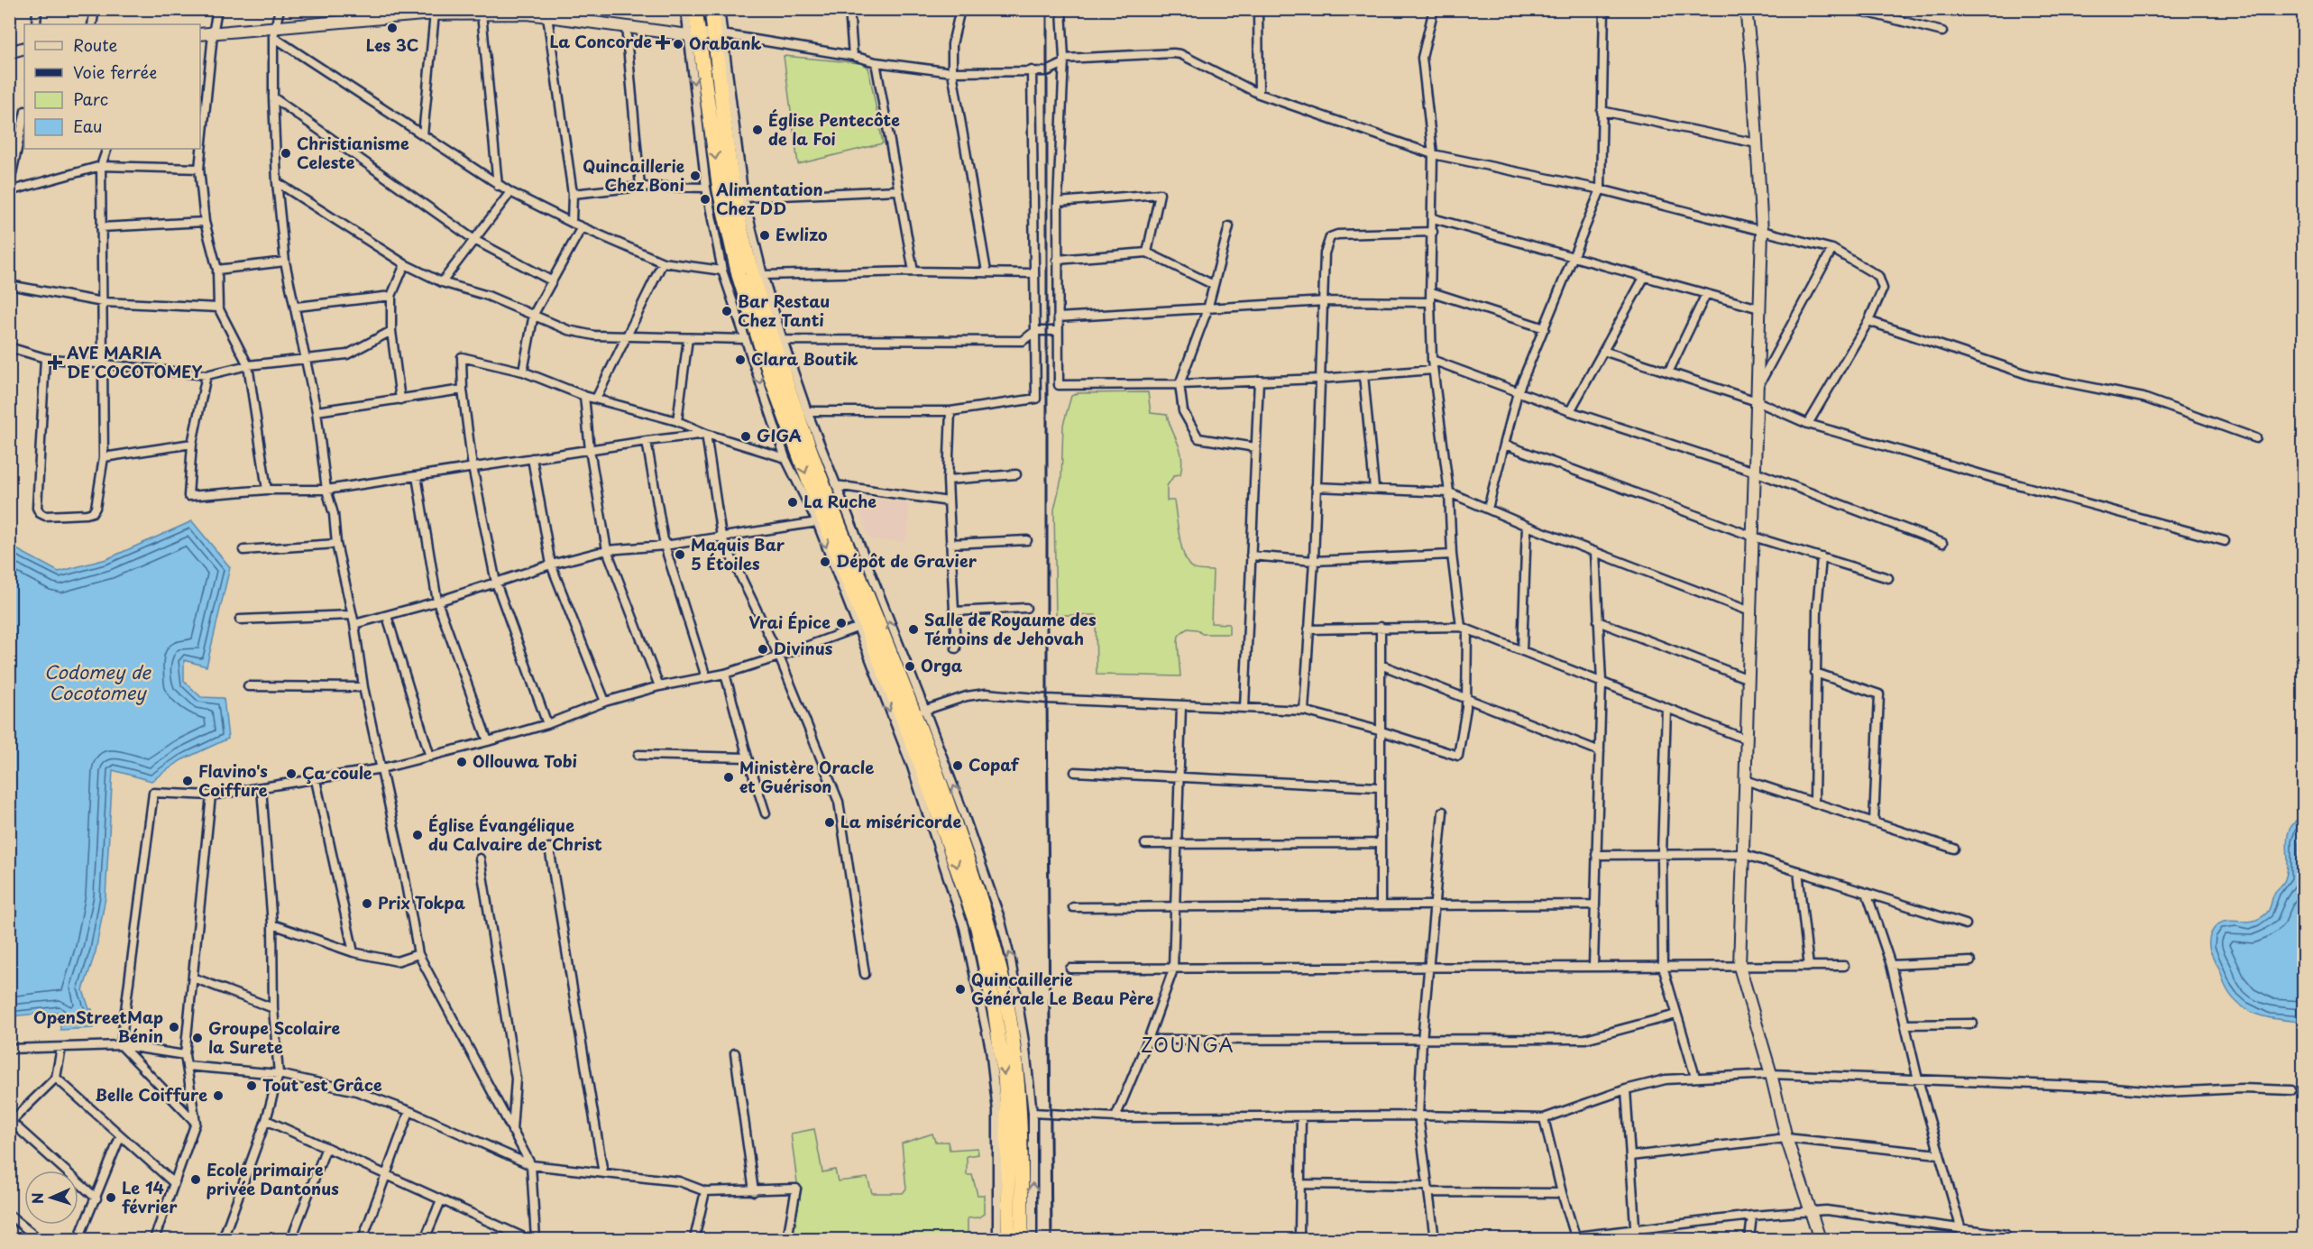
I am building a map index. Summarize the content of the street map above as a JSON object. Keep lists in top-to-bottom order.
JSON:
{
  "districts": ["ZOUNGA"],
  "water": ["Codomey de Cocotomey"],
  "places": {
    "other": [
      "Les 3C",
      "Orabank",
      "Église Pentecôte de la Foi",
      "Christianisme Celeste",
      "Quincaillerie Chez Boni",
      "Alimentation Chez DD",
      "Ewlizo",
      "Bar Restau Chez Tanti",
      "Clara Boutik",
      "GIGA",
      "La Ruche",
      "Maquis Bar 5 Étoiles",
      "Dépôt de Gravier",
      "Vrai Épice",
      "Salle de Royaume des Témoins de Jehovah",
      "Divinus",
      "Orga",
      "Ollouwa Tobi",
      "Copaf",
      "Ça coule",
      "Ministère Oracle et Guérison",
      "Flavino's Coiffure",
      "La miséricorde",
      "Église Évangélique du Calvaire de Christ",
      "Prix Tokpa",
      "Quincaillerie Générale Le Beau Père",
      "OpenStreetMap Bénin",
      "Groupe Scolaire la Surete",
      "Tout est Grâce",
      "Belle Coiffure",
      "Ecole primaire privée Dantonus",
      "Le 14 février"
    ],
    "health": ["La Concorde", "AVE MARIA DE COCOTOMEY"]
  },
  "legend": [
    "Route",
    "Voie ferrée",
    "Parc",
    "Eau"
  ],
  "north": "left"
}
